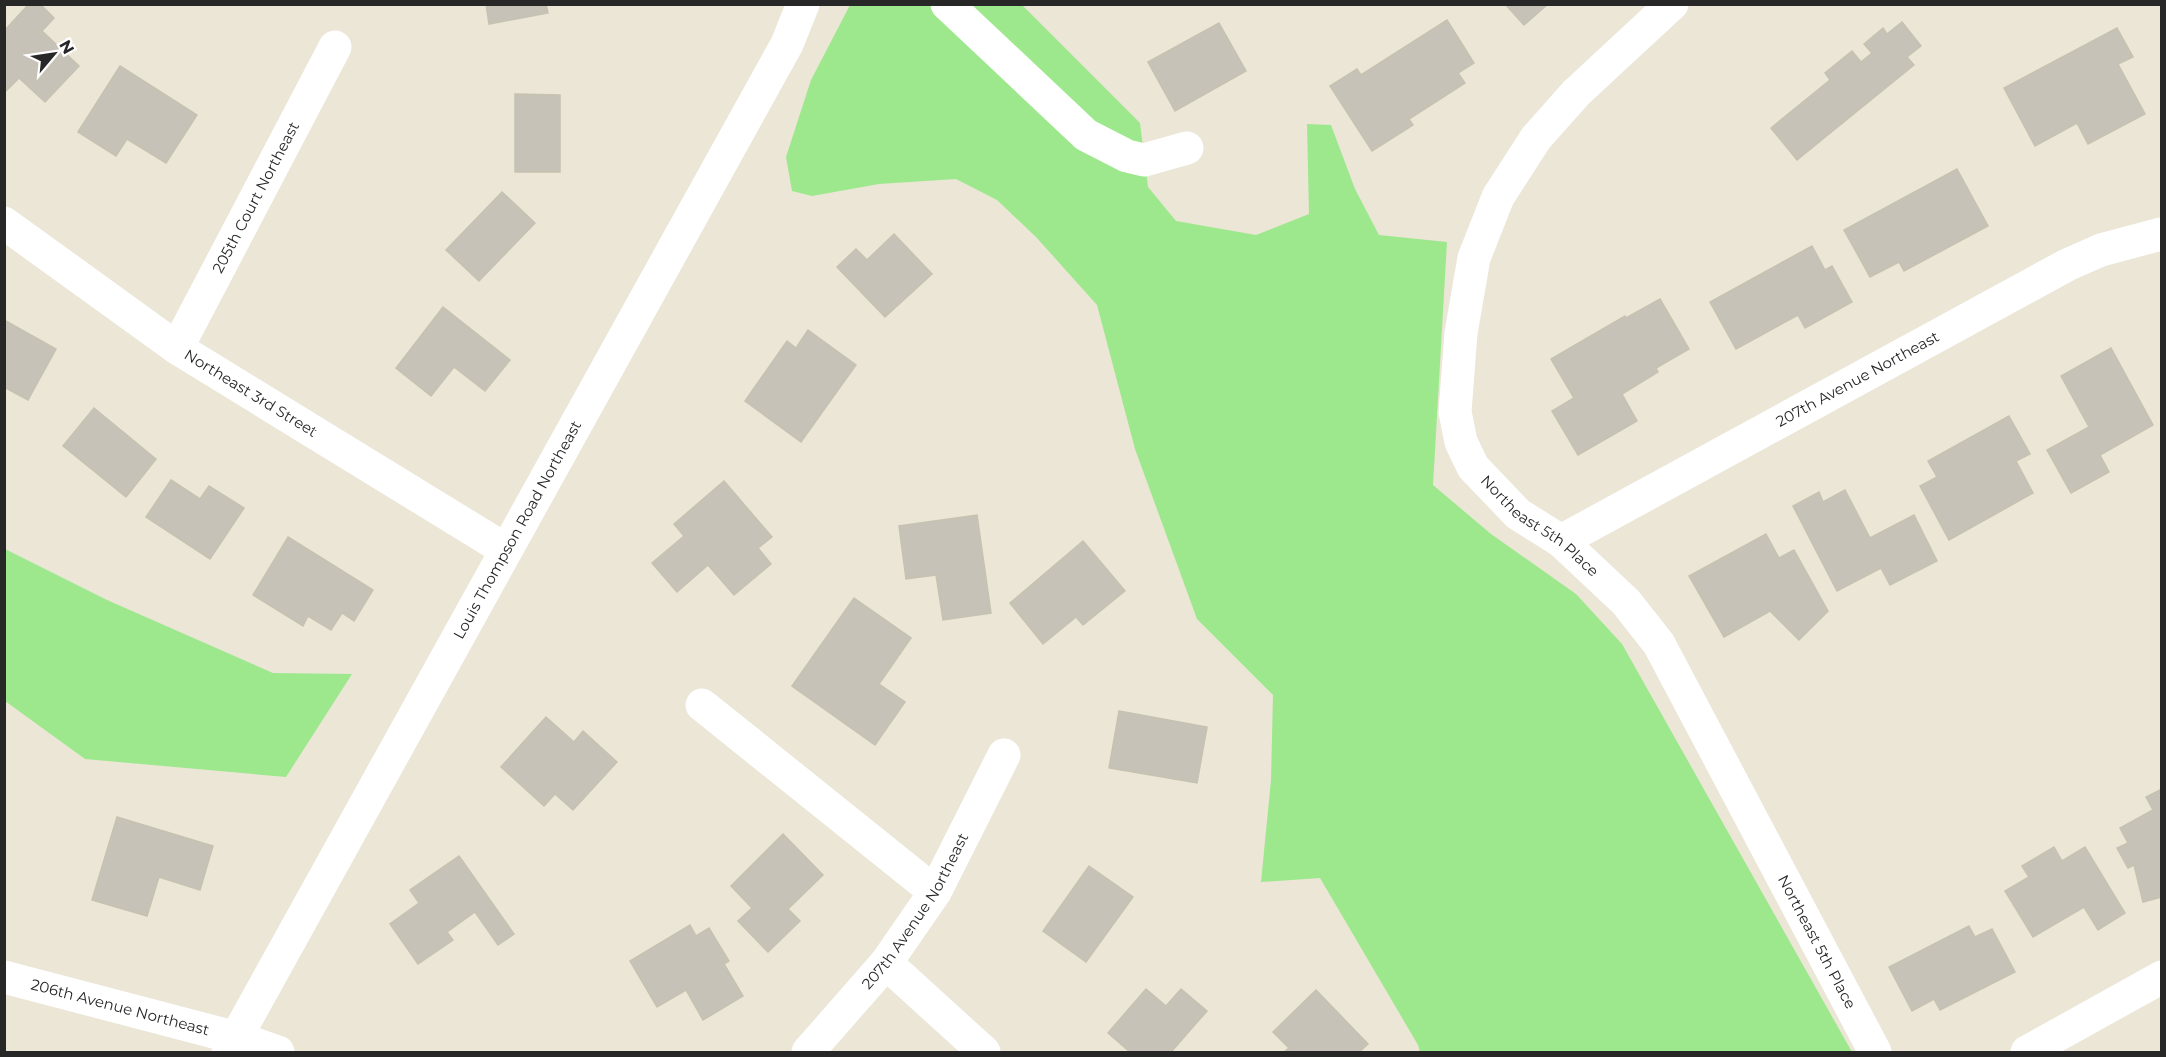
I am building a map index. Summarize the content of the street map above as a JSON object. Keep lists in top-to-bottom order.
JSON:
{
  "streets": {
    "street": [
      "205th Court Northeast",
      "207th Avenue Northeast",
      "Northeast 3rd Street",
      "Northeast 5th Place",
      "Louis Thompson Road Northeast",
      "206th Avenue Northeast"
    ]
  },
  "crossings": [
    ["205th Court Northeast", "Northeast 3rd Street"],
    ["207th Avenue Northeast", "Northeast 5th Place"],
    ["Northeast 3rd Street", "Louis Thompson Road Northeast"],
    ["Louis Thompson Road Northeast", "206th Avenue Northeast"]
  ],
  "north": "top right"
}
